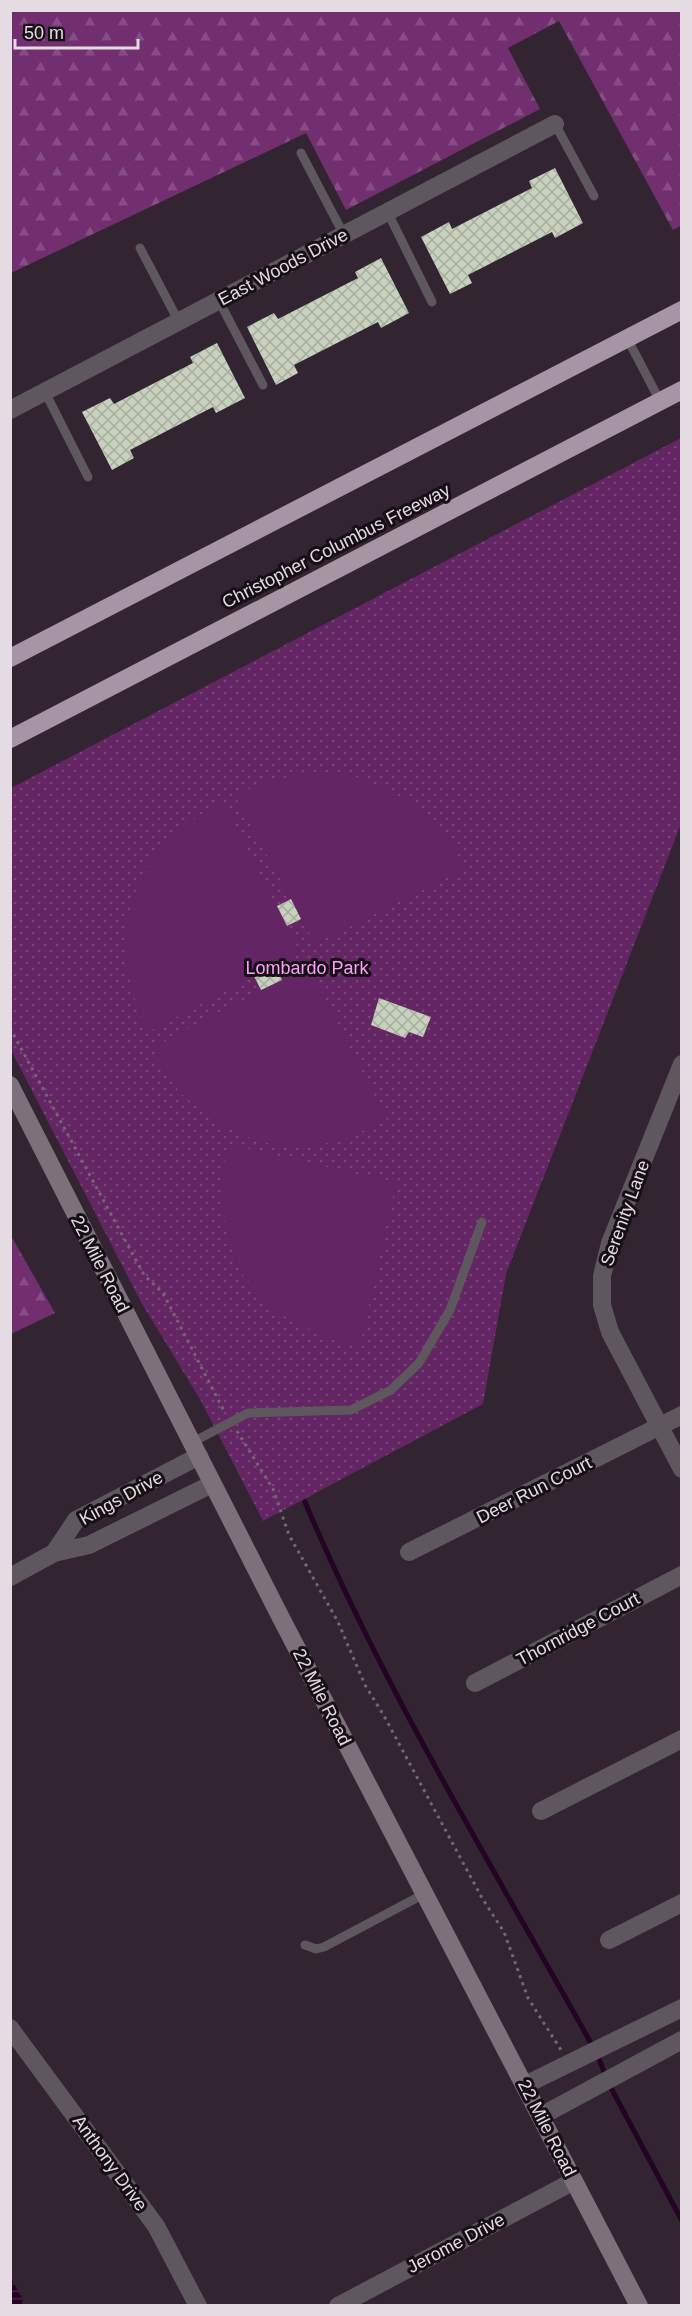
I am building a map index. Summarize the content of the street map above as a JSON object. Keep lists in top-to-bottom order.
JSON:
{
  "streets": {
    "highway": ["Christopher Columbus Freeway"],
    "street": [
      "East Woods Drive",
      "Serenity Lane",
      "22 Mile Road",
      "Deer Run Court",
      "Kings Drive",
      "Thornridge Court",
      "Anthony Drive",
      "Jerome Drive"
    ]
  },
  "crossings": [
    ["Serenity Lane", "Deer Run Court"],
    ["22 Mile Road", "Kings Drive"],
    ["22 Mile Road", "Jerome Drive"]
  ],
  "parks": ["Lombardo Park"],
  "scale_bar": "50 m"
}
